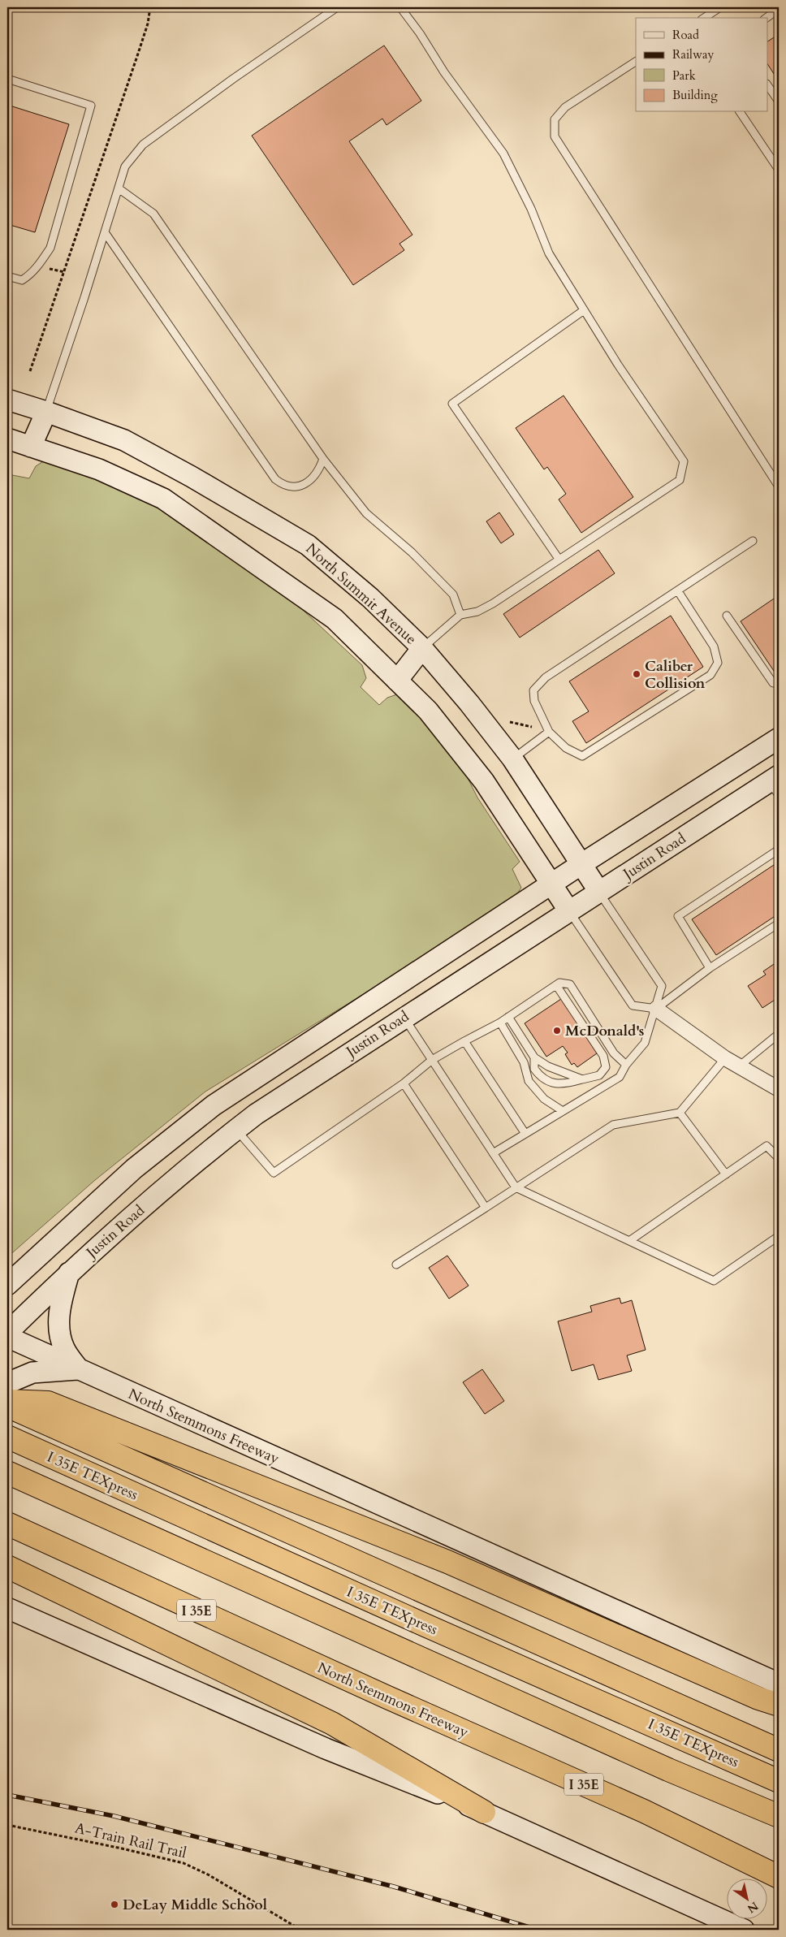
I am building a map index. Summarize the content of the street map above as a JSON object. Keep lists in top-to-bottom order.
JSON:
{
  "streets": {
    "highway": ["North Stemmons Freeway", "I 35E TEXpress", "I 35E"],
    "main road": ["North Summit Avenue", "Justin Road"],
    "path": ["A-Train Rail Trail"]
  },
  "crossings": [
    ["North Summit Avenue", "Justin Road"]
  ],
  "places": ["Caliber Collision", "McDonald's", "DeLay Middle School"],
  "legend": [
    "Road",
    "Railway",
    "Park",
    "Building"
  ],
  "north": "bottom right"
}
